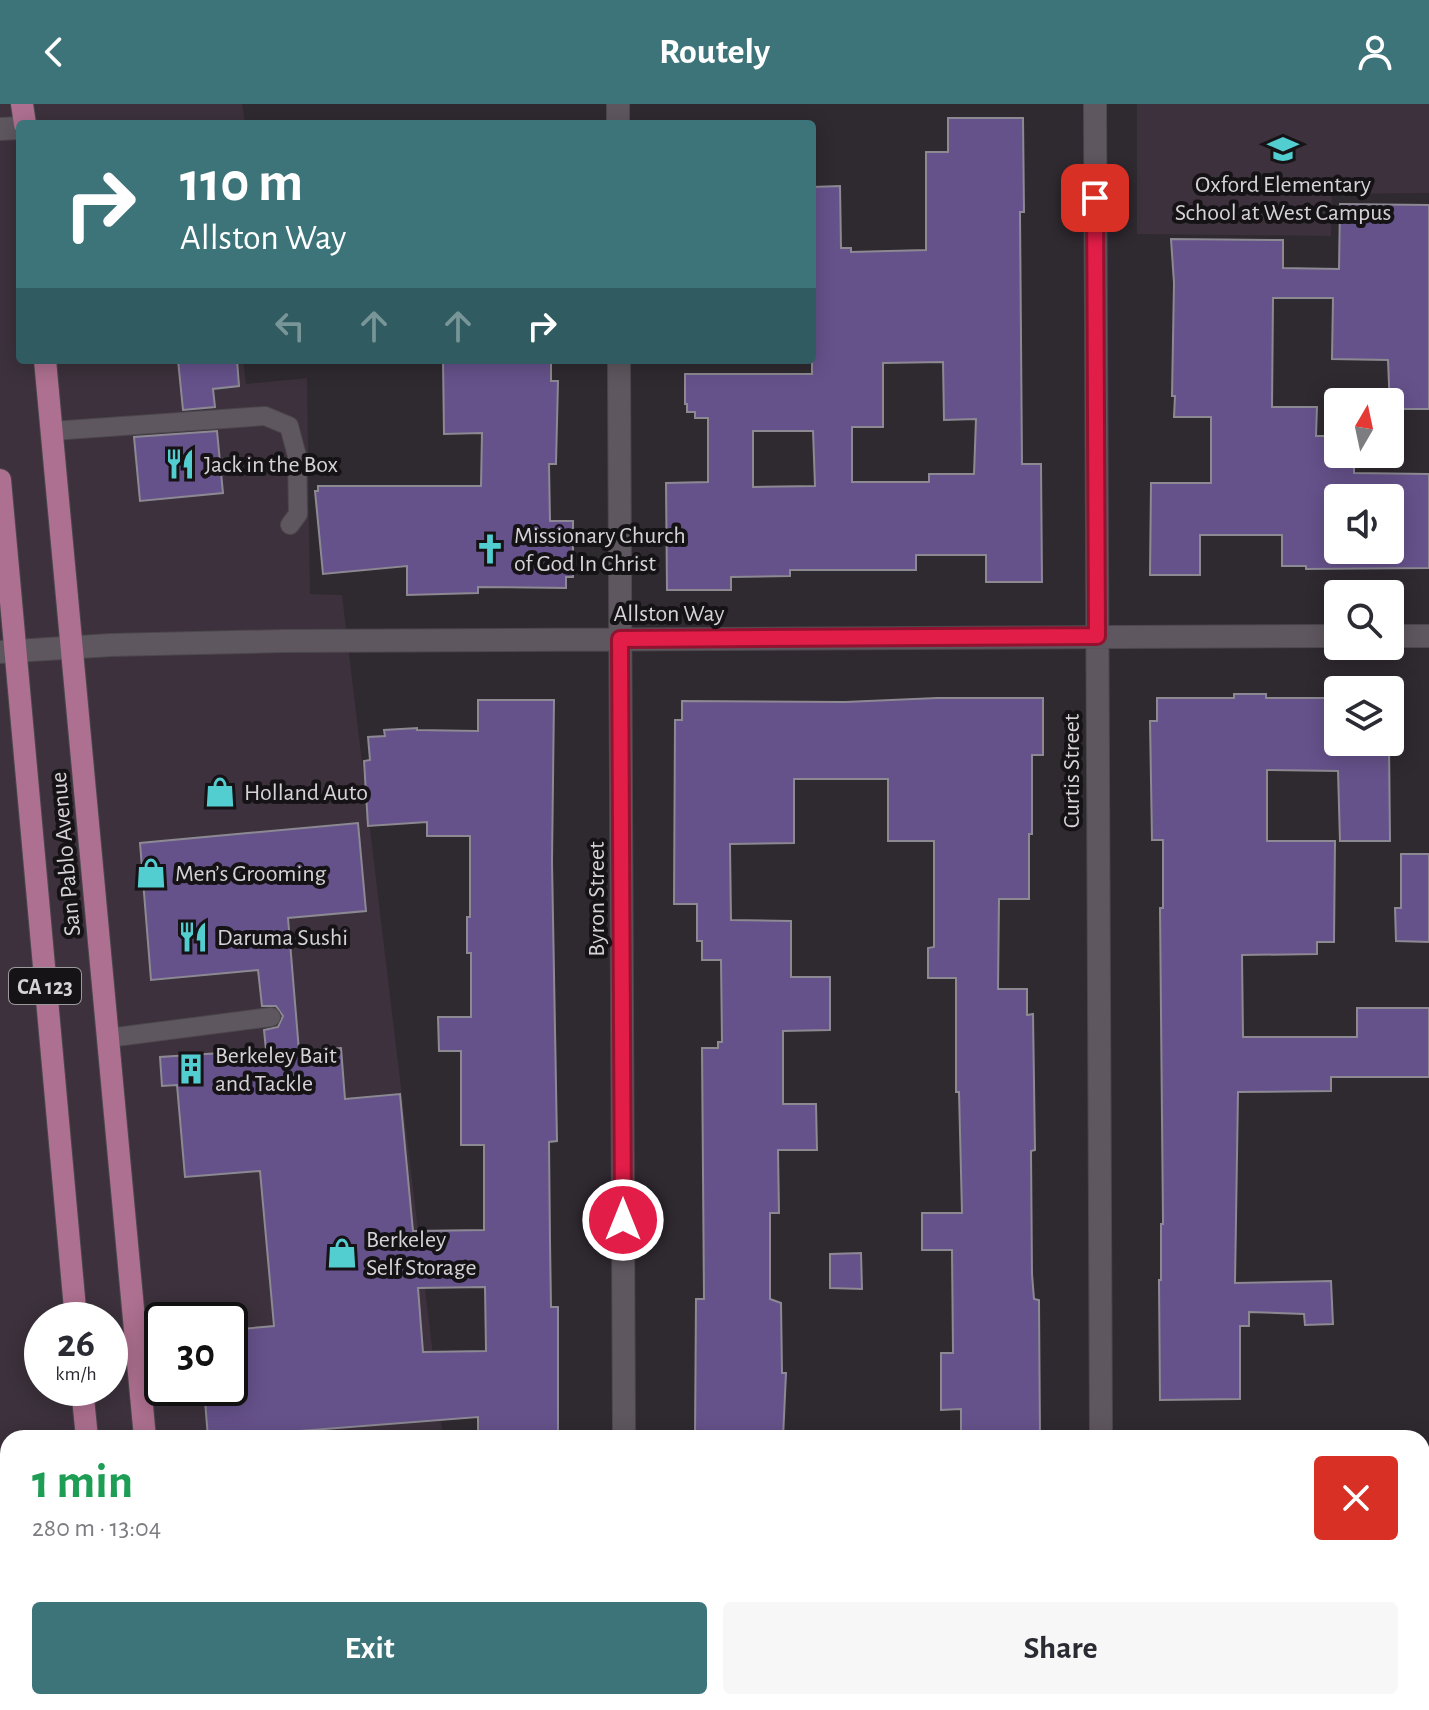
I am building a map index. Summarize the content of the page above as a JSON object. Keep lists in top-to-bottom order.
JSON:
{
  "streets": {
    "main road": ["San Pablo Avenue", "CA 123"],
    "street": ["Allston Way", "Curtis Street", "Byron Street"]
  },
  "crossings": [
    ["Allston Way", "Curtis Street"],
    ["Allston Way", "San Pablo Avenue"],
    ["Allston Way", "Byron Street"]
  ],
  "places": {
    "school or university": ["Oxford Elementary School at West Campus"],
    "restaurant": ["Jack in the Box", "Daruma Sushi"],
    "church": ["Missionary Church of God In Christ"],
    "shop": ["Holland Auto", "Men’s Grooming", "Berkeley Self Storage"],
    "building": ["Berkeley Bait and Tackle"]
  },
  "north": "top",
  "page": {
    "header": "Routely",
    "turn": ["110 m", "Allston Way"],
    "speed": "26 km/h",
    "limit": "30",
    "heading": ["1 min", "280 m · 13:04"],
    "buttons": ["Exit", "Share"]
  }
}
